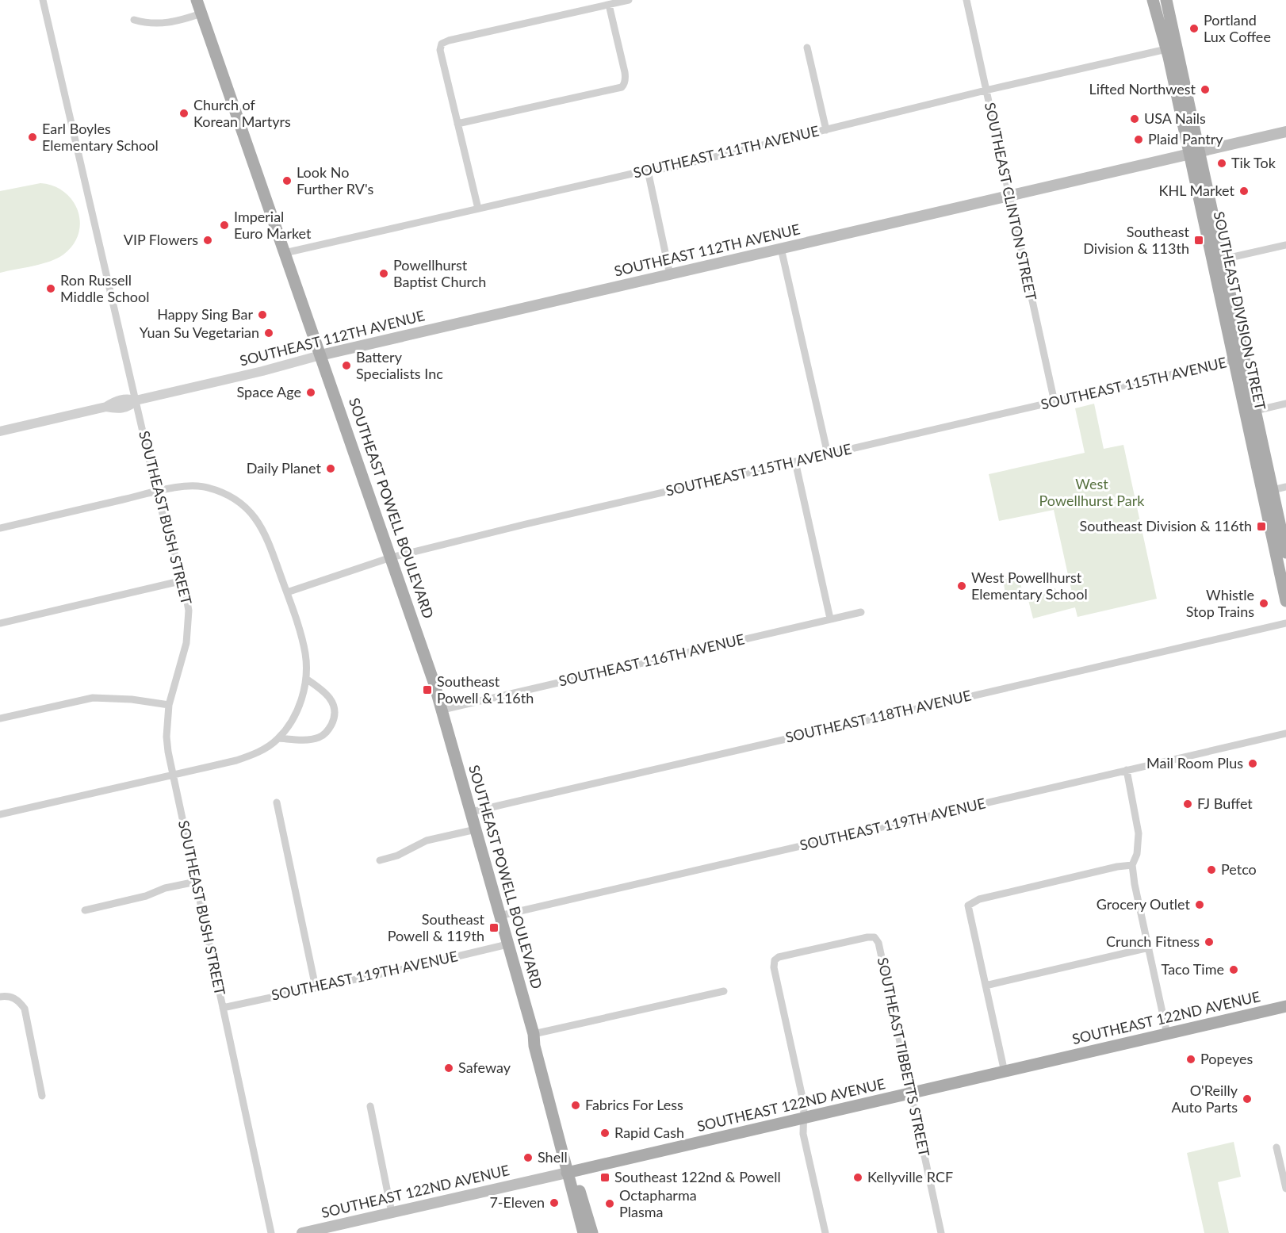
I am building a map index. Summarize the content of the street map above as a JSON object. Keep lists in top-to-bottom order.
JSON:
{
  "streets": {
    "main road": [
      "SOUTHEAST 112TH AVENUE",
      "SOUTHEAST DIVISION STREET",
      "SOUTHEAST POWELL BOULEVARD",
      "SOUTHEAST 122ND AVENUE"
    ],
    "street": [
      "SOUTHEAST 111TH AVENUE",
      "SOUTHEAST CLINTON STREET",
      "SOUTHEAST 115TH AVENUE",
      "SOUTHEAST BUSH STREET",
      "SOUTHEAST 116TH AVENUE",
      "SOUTHEAST 118TH AVENUE",
      "SOUTHEAST 119TH AVENUE",
      "SOUTHEAST TIBBETTS STREET"
    ]
  },
  "crossings": [
    ["SOUTHEAST 111TH AVENUE", "SOUTHEAST CLINTON STREET"],
    ["SOUTHEAST 111TH AVENUE", "SOUTHEAST DIVISION STREET"],
    ["SOUTHEAST 111TH AVENUE", "SOUTHEAST POWELL BOULEVARD"],
    ["SOUTHEAST CLINTON STREET", "SOUTHEAST 112TH AVENUE"],
    ["SOUTHEAST CLINTON STREET", "SOUTHEAST 115TH AVENUE"],
    ["SOUTHEAST 112TH AVENUE", "SOUTHEAST DIVISION STREET"],
    ["SOUTHEAST 112TH AVENUE", "SOUTHEAST POWELL BOULEVARD"],
    ["SOUTHEAST 112TH AVENUE", "SOUTHEAST BUSH STREET"],
    ["SOUTHEAST DIVISION STREET", "SOUTHEAST 115TH AVENUE"],
    ["SOUTHEAST 115TH AVENUE", "SOUTHEAST POWELL BOULEVARD"],
    ["SOUTHEAST POWELL BOULEVARD", "SOUTHEAST 116TH AVENUE"],
    ["SOUTHEAST POWELL BOULEVARD", "SOUTHEAST 118TH AVENUE"],
    ["SOUTHEAST POWELL BOULEVARD", "SOUTHEAST 119TH AVENUE"],
    ["SOUTHEAST POWELL BOULEVARD", "SOUTHEAST 122ND AVENUE"],
    ["SOUTHEAST BUSH STREET", "SOUTHEAST 119TH AVENUE"],
    ["SOUTHEAST 122ND AVENUE", "SOUTHEAST TIBBETTS STREET"]
  ],
  "parks": ["West Powellhurst Park"],
  "places": {
    "other": [
      "Portland Lux Coffee",
      "Lifted Northwest",
      "Church of Korean Martyrs",
      "USA Nails",
      "Earl Boyles Elementary School",
      "Plaid Pantry",
      "Tik Tok",
      "Look No Further RV's",
      "KHL Market",
      "Imperial Euro Market",
      "VIP Flowers",
      "Powellhurst Baptist Church",
      "Ron Russell Middle School",
      "Happy Sing Bar",
      "Yuan Su Vegetarian",
      "Battery Specialists Inc",
      "Space Age",
      "Daily Planet",
      "West Powellhurst Elementary School",
      "Whistle Stop Trains",
      "Mail Room Plus",
      "FJ Buffet",
      "Petco",
      "Grocery Outlet",
      "Crunch Fitness",
      "Taco Time",
      "Popeyes",
      "Safeway",
      "O'Reilly Auto Parts",
      "Fabrics For Less",
      "Rapid Cash",
      "Shell",
      "Kellyville RCF",
      "7-Eleven",
      "Octapharma Plasma"
    ],
    "transit": [
      "Southeast Division & 113th",
      "Southeast Division & 116th",
      "Southeast Powell & 116th",
      "Southeast Powell & 119th",
      "Southeast 122nd & Powell"
    ]
  }
}
